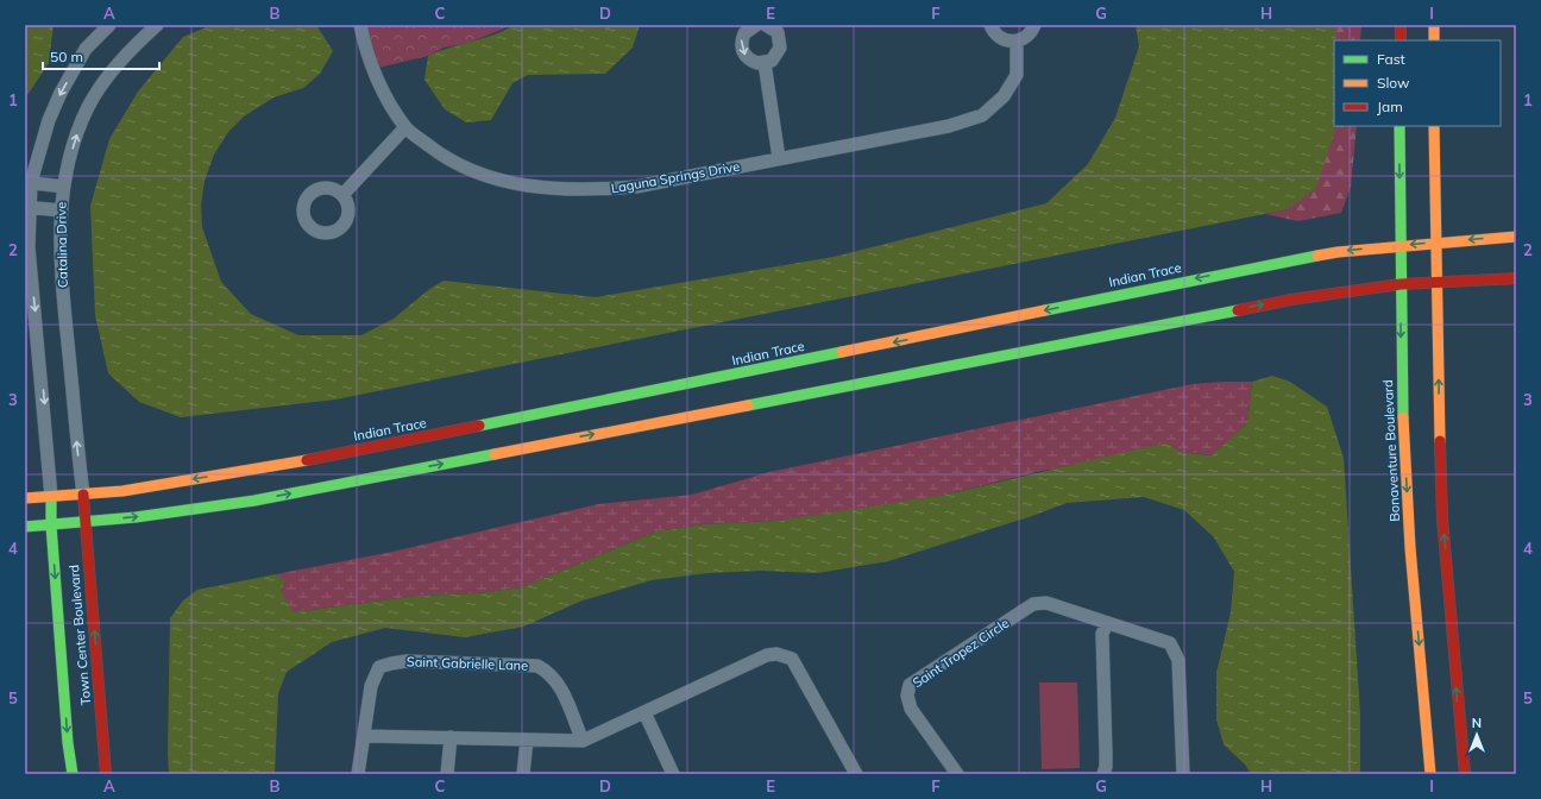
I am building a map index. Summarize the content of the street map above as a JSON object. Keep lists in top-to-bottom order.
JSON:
{
  "streets": {
    "main road": ["Indian Trace", "Bonaventure Boulevard", "Town Center Boulevard"],
    "street": [
      "Laguna Springs Drive",
      "Catalina Drive",
      "Saint Tropez Circle",
      "Saint Gabrielle Lane"
    ]
  },
  "crossings": [
    ["Catalina Drive", "Indian Trace"],
    ["Catalina Drive", "Town Center Boulevard"],
    ["Indian Trace", "Bonaventure Boulevard"],
    ["Indian Trace", "Town Center Boulevard"]
  ],
  "legend": ["Fast", "Slow", "Jam"],
  "scale_bar": "50 m",
  "north": "top",
  "grid": {
    "columns": [
      "A",
      "B",
      "C",
      "D",
      "E",
      "F",
      "G",
      "H",
      "I"
    ],
    "rows": [
      "1",
      "2",
      "3",
      "4",
      "5"
    ]
  }
}
